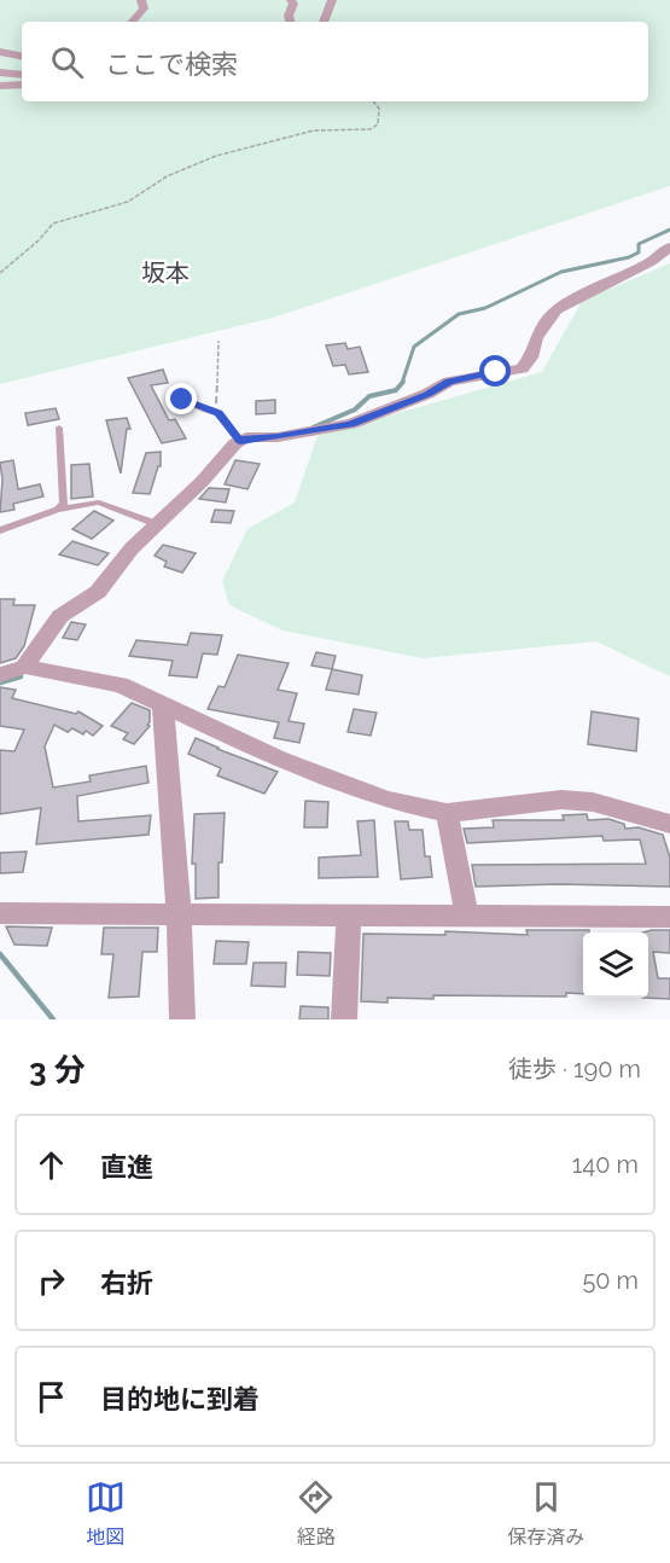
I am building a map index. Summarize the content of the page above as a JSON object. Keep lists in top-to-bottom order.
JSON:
{
  "districts": ["坂本"],
  "page": {
    "search": "ここで検索",
    "heading": ["3 分", "徒歩 · 190 m"],
    "list": [
      ["直進", "140 m"],
      ["右折", "50 m"],
      "目的地に到着"
    ],
    "nav": ["地図", "経路", "保存済み"]
  }
}
